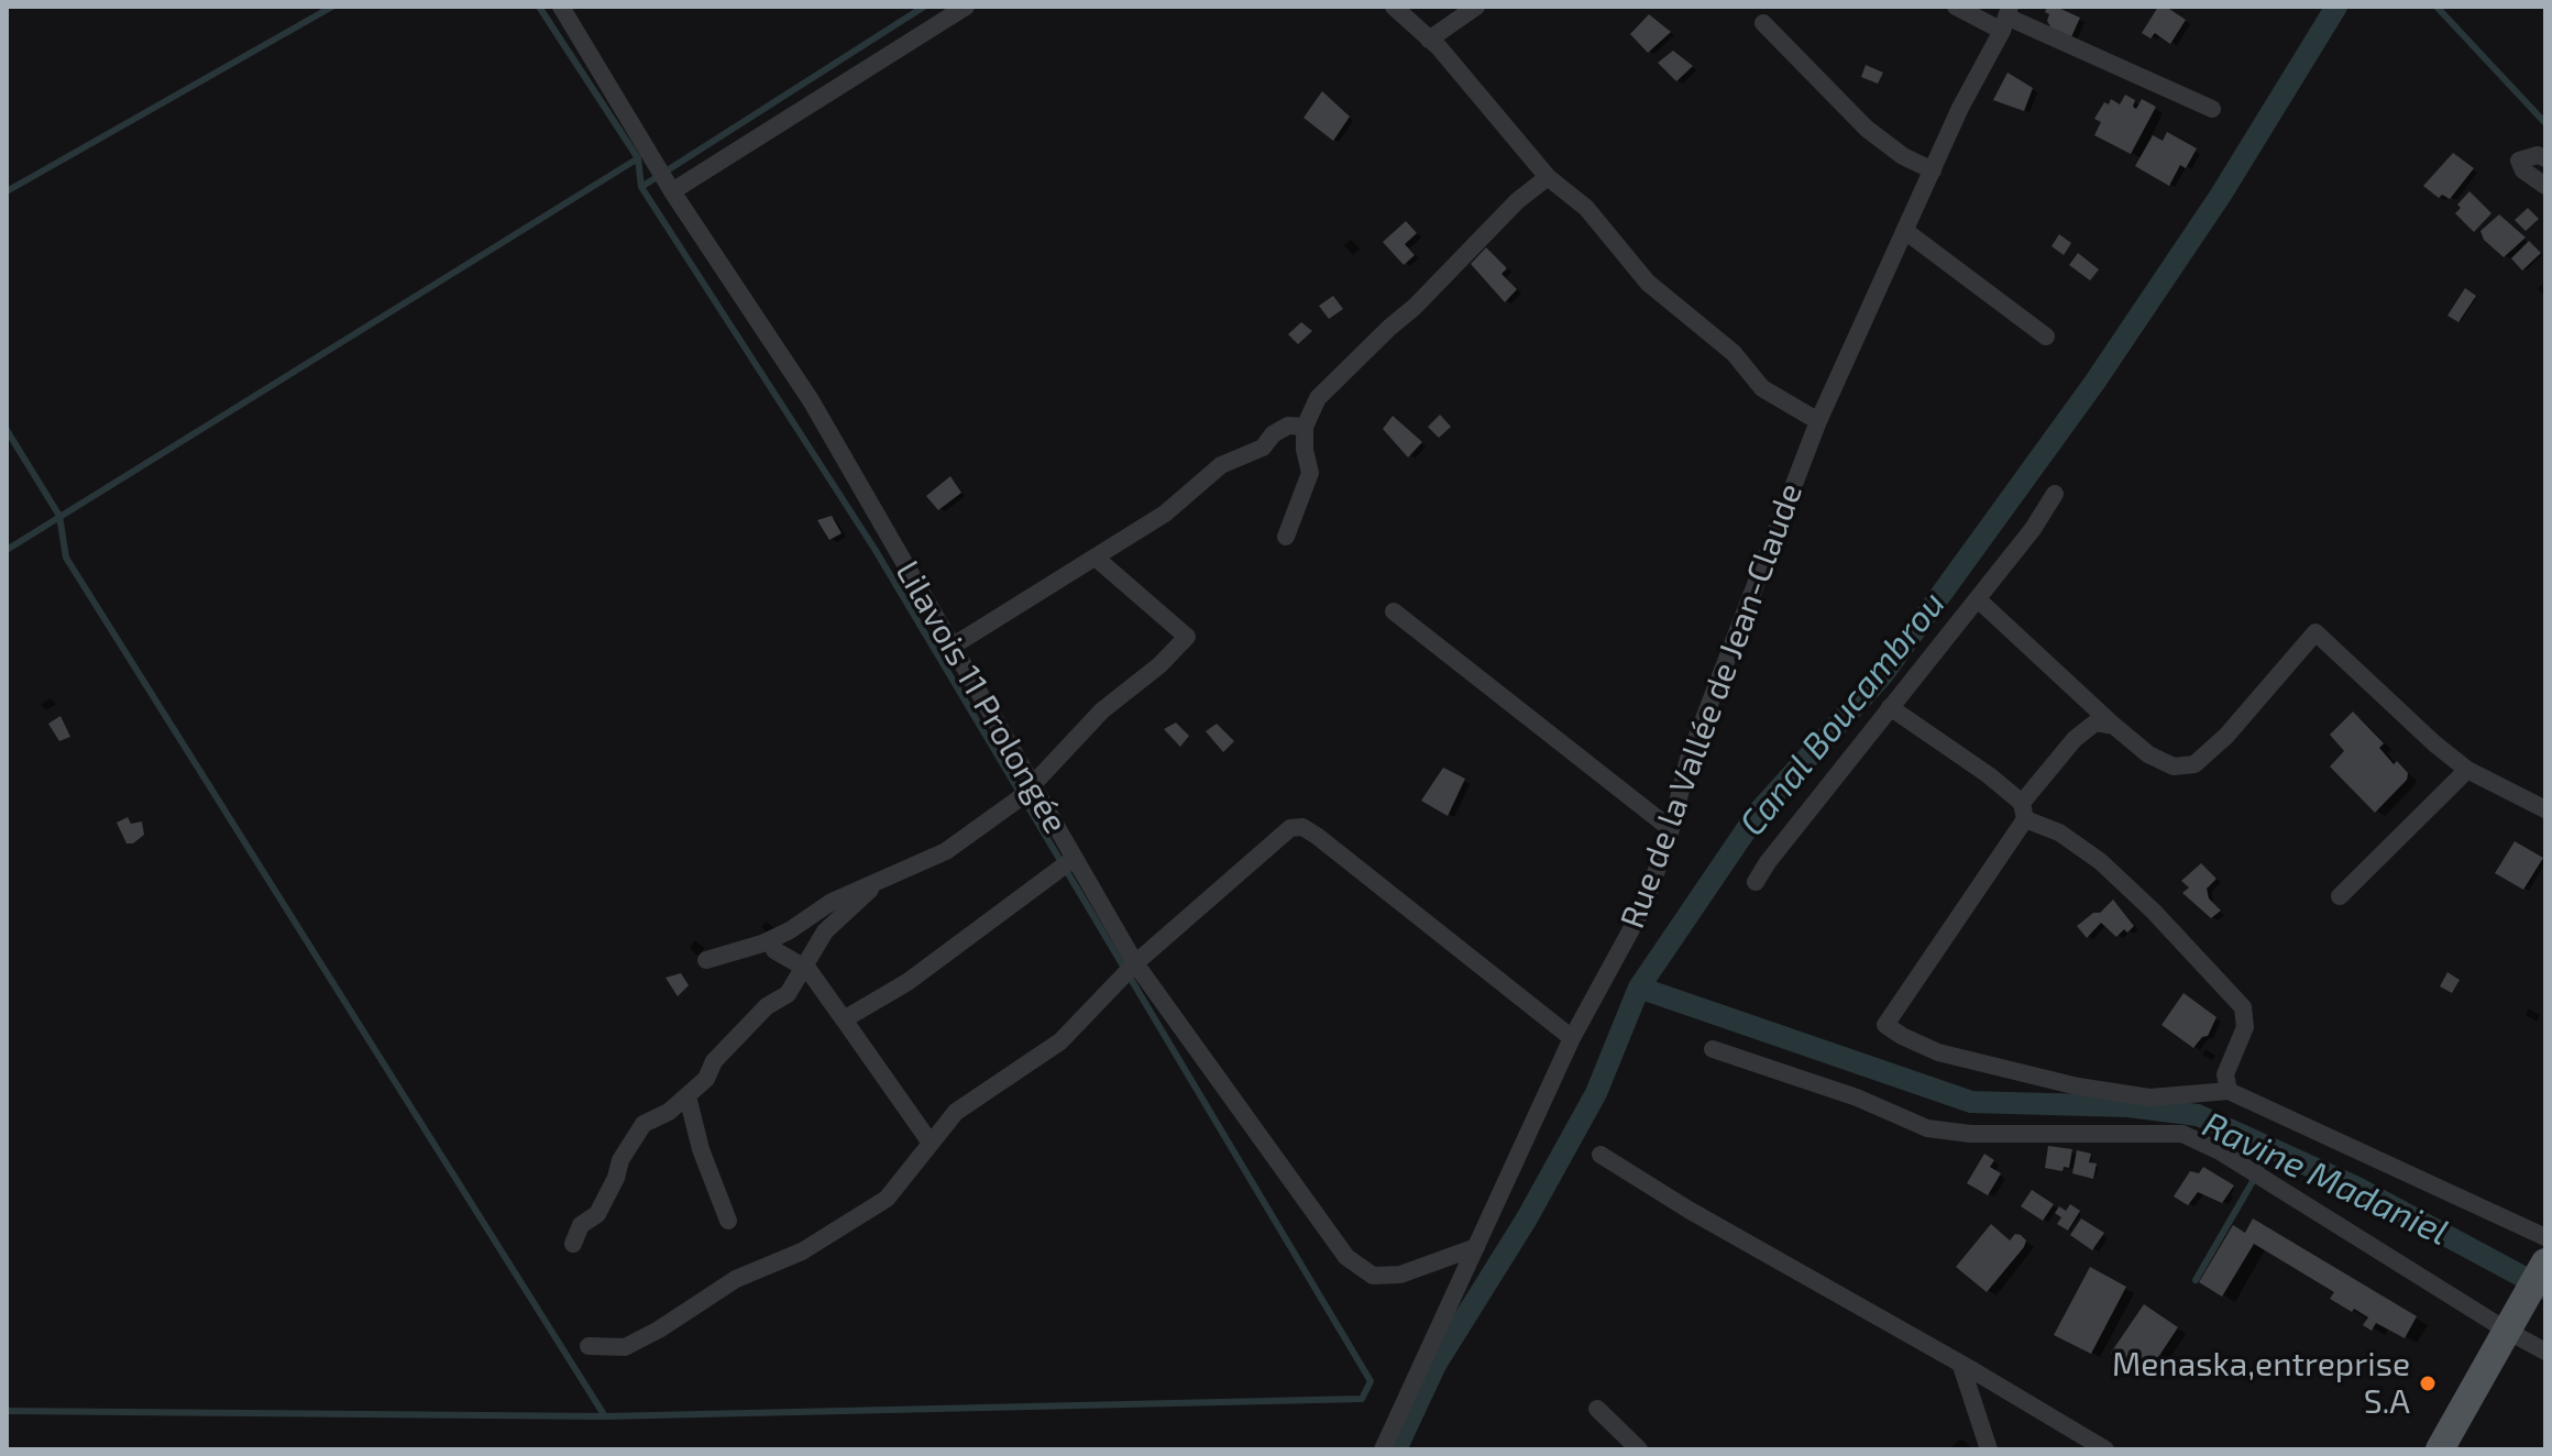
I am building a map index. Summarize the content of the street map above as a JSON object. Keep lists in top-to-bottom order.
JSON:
{
  "streets": {
    "street": ["Lilavois 11 Prolongée", "Rue de la Vallée de Jean-Claude"]
  },
  "crossings": [
    ["Lilavois 11 Prolongée", "Rue de la Vallée de Jean-Claude"]
  ],
  "water": ["Canal Boucambrou", "Ravine Madaniel"],
  "places": ["Menaska,entreprise S.A"]
}
